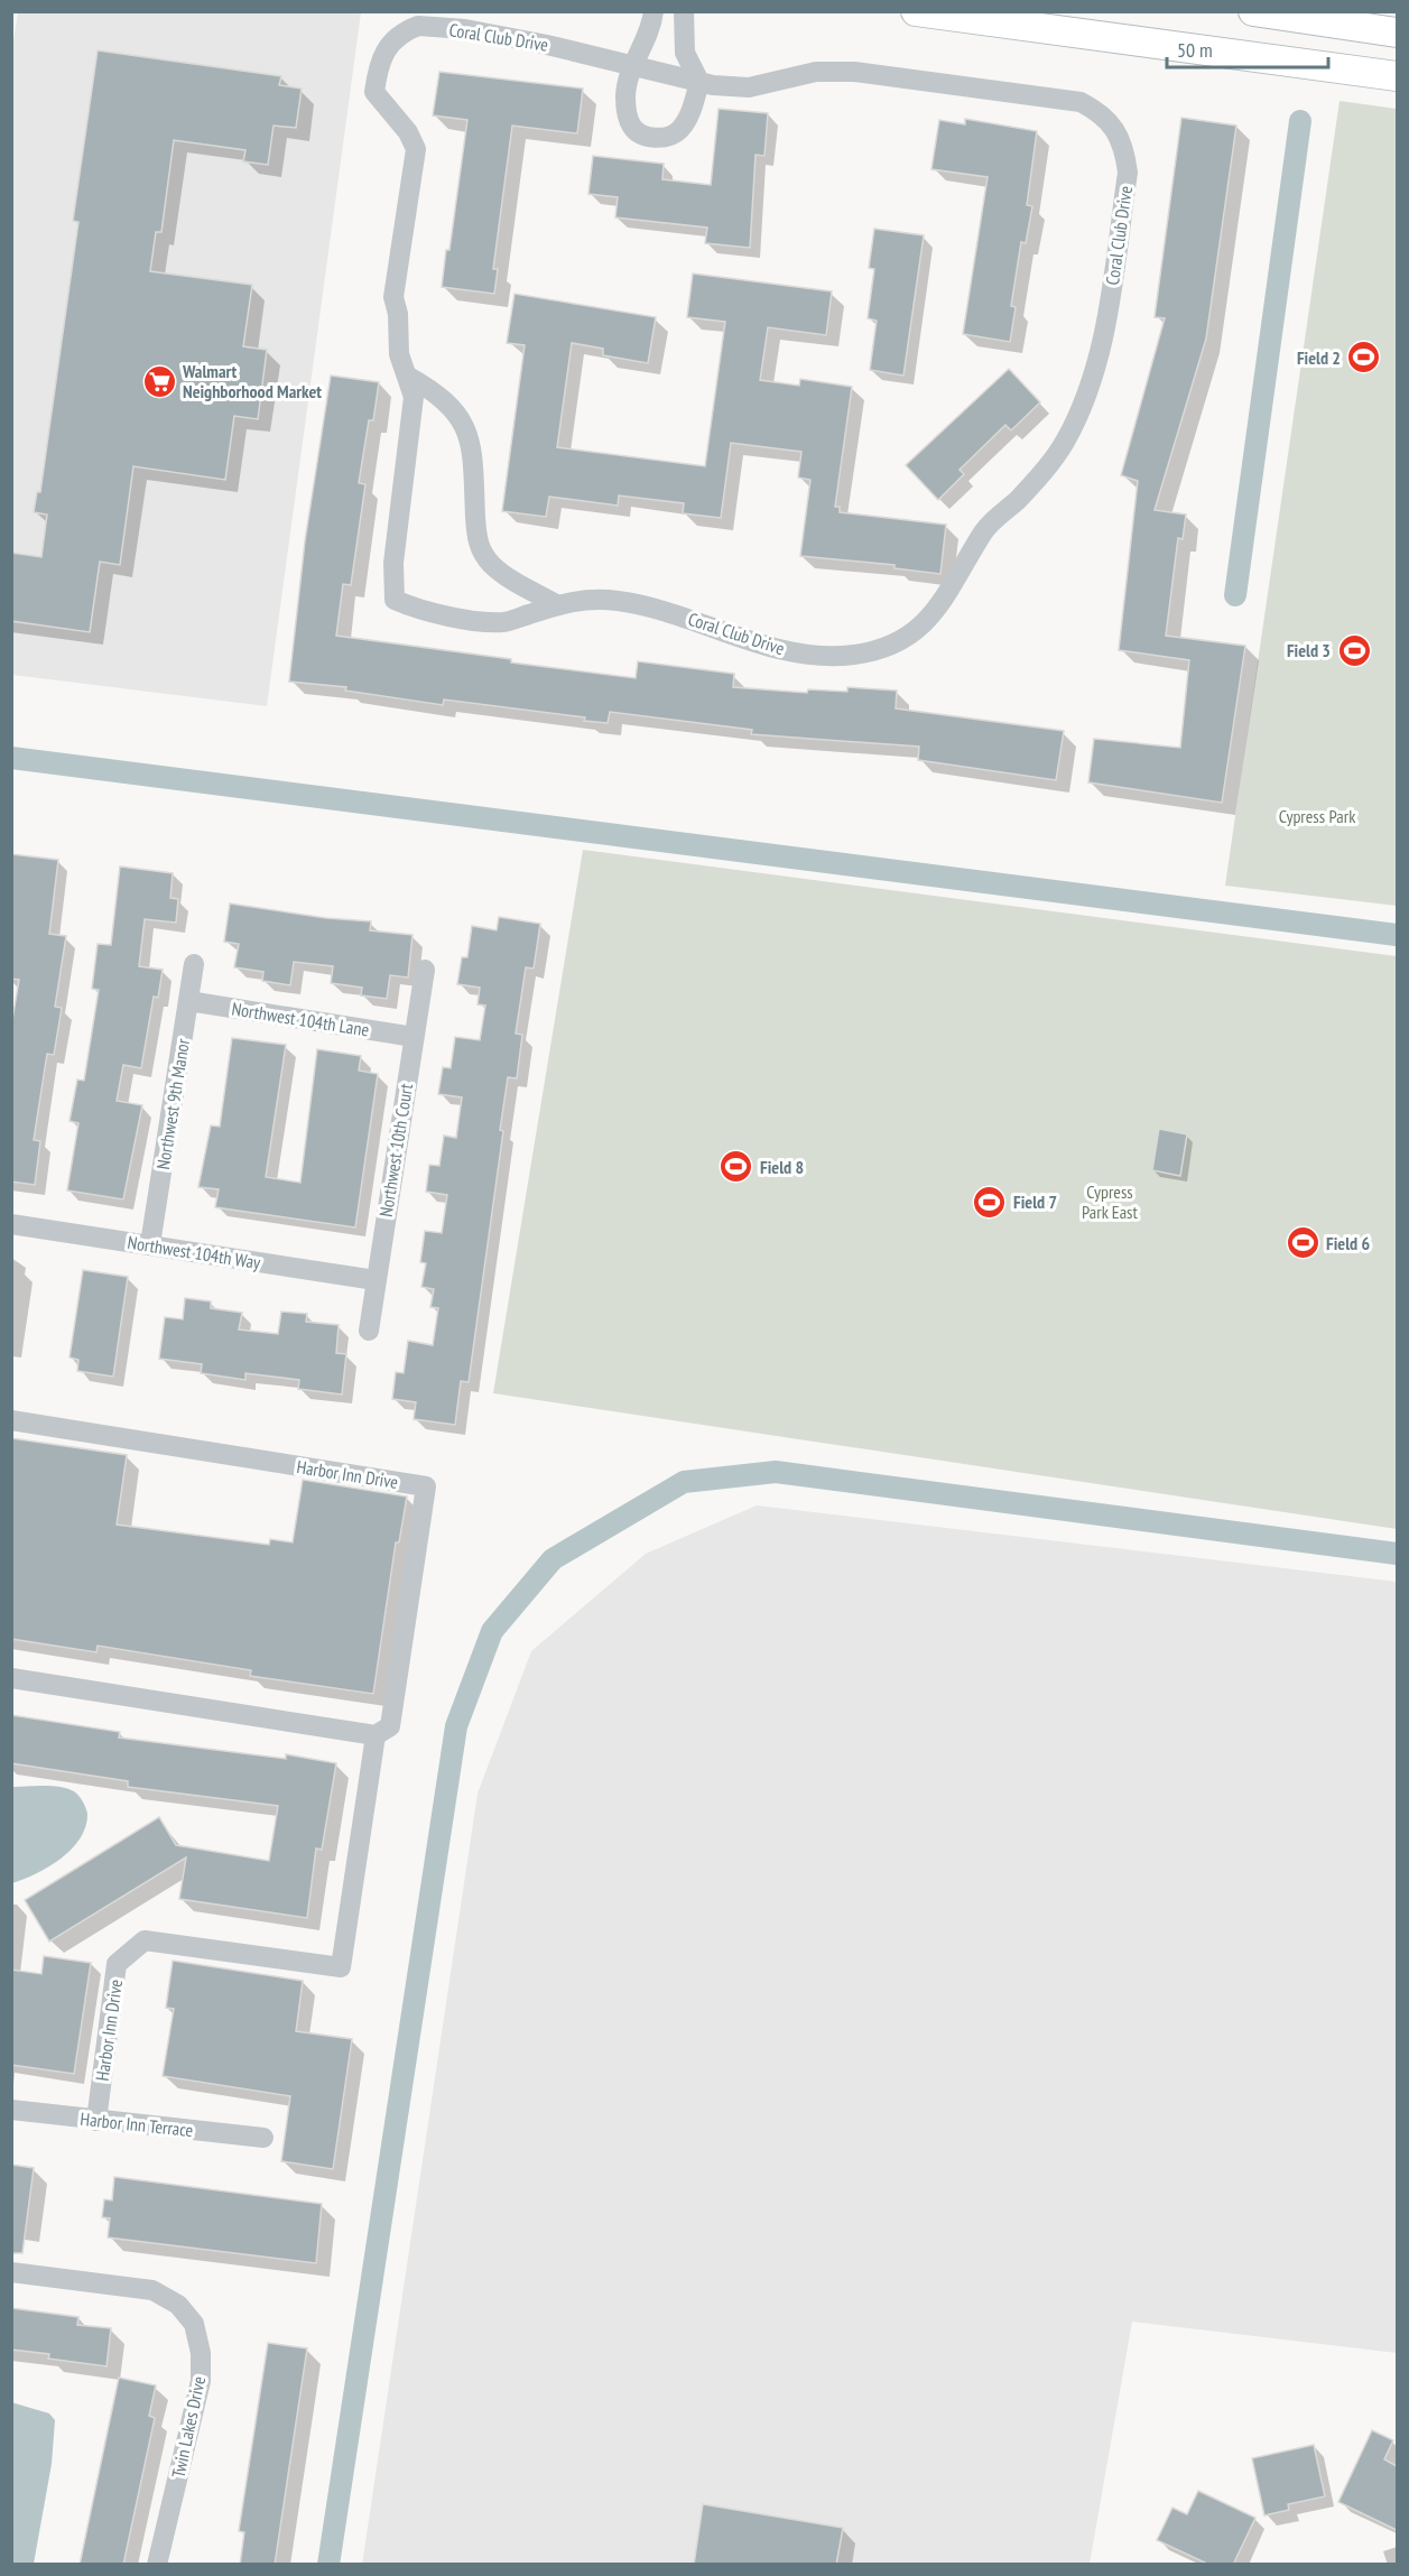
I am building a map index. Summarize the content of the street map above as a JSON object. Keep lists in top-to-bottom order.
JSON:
{
  "streets": {
    "street": [
      "Coral Club Drive",
      "Northwest 104th Lane",
      "Northwest 9th Manor",
      "Northwest 10th Court",
      "Northwest 104th Way",
      "Harbor Inn Drive",
      "Harbor Inn Terrace",
      "Twin Lakes Drive"
    ]
  },
  "crossings": [
    ["Northwest 104th Lane", "Northwest 9th Manor"],
    ["Northwest 104th Lane", "Northwest 10th Court"],
    ["Northwest 9th Manor", "Northwest 104th Way"],
    ["Northwest 10th Court", "Northwest 104th Way"],
    ["Harbor Inn Drive", "Harbor Inn Terrace"]
  ],
  "parks": ["Cypress Park", "Cypress Park East"],
  "places": {
    "sports": [
      "Field 2",
      "Field 3",
      "Field 8",
      "Field 7",
      "Field 6"
    ],
    "supermarket": ["Walmart Neighborhood Market"]
  },
  "scale_bar": "50 m"
}
